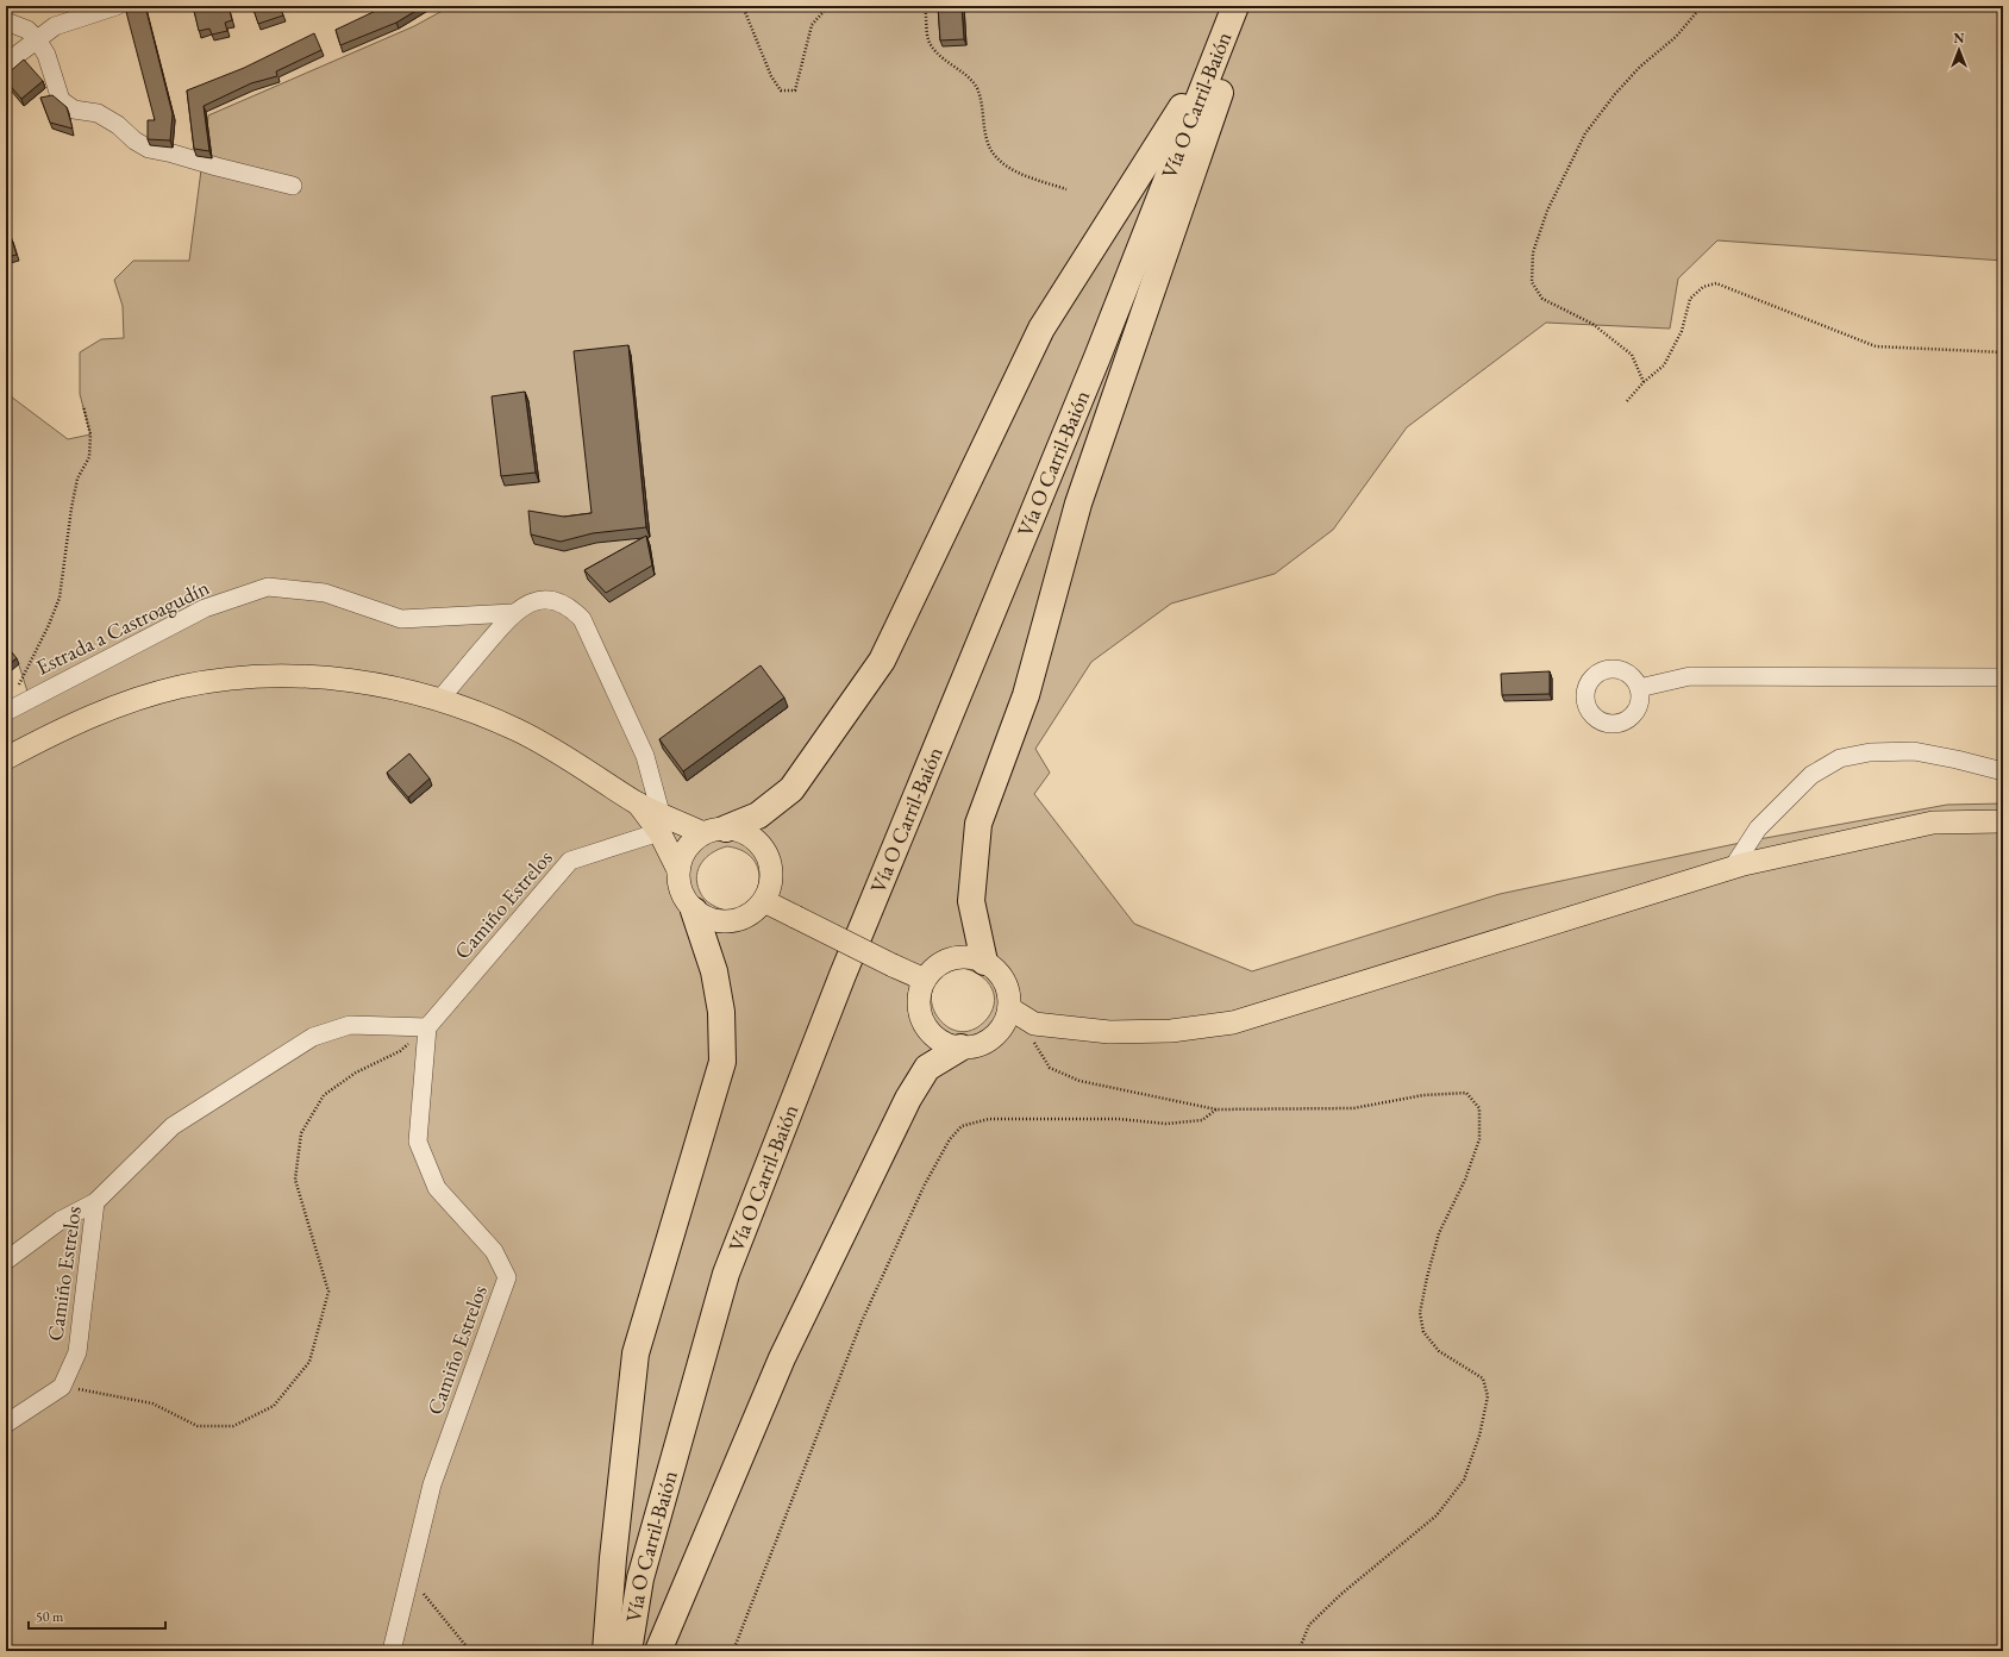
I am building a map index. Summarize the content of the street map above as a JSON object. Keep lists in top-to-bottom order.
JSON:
{
  "streets": {
    "highway": ["Vía O Carril-Baión"],
    "street": ["Estrada a Castroagudín", "Camiño Estrelos"]
  },
  "crossings": [
    ["Estrada a Castroagudín", "Camiño Estrelos"]
  ],
  "scale_bar": "50 m",
  "north": "top"
}
